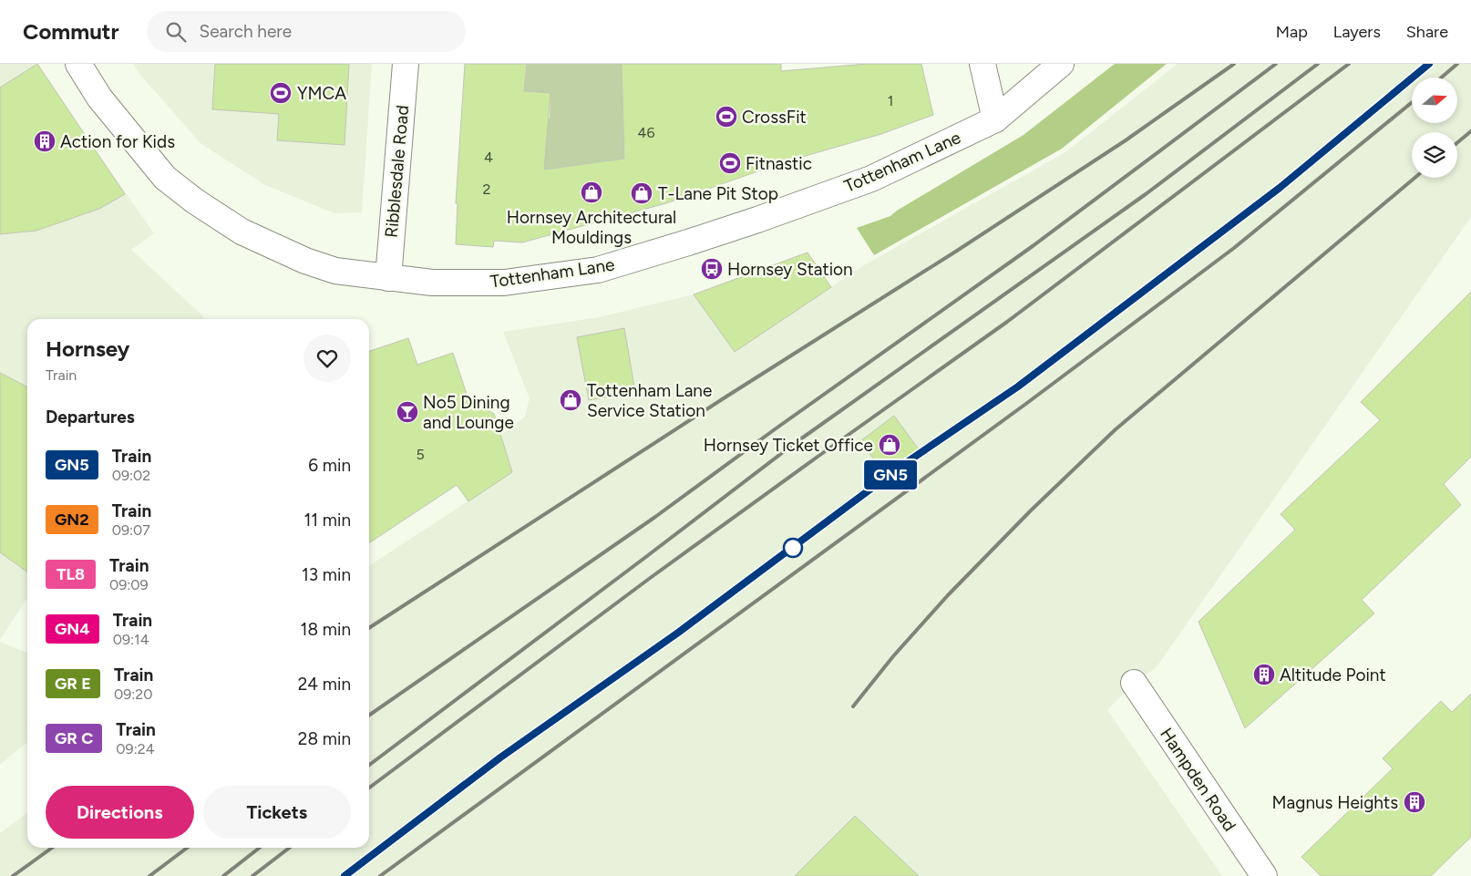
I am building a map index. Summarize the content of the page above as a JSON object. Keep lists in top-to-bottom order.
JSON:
{
  "streets": {
    "main road": ["Tottenham Lane", "Ribblesdale Road", "Hampden Road"]
  },
  "crossings": [
    ["Tottenham Lane", "Ribblesdale Road"]
  ],
  "places": {
    "sports": ["YMCA", "CrossFit", "Fitnastic"],
    "building": ["Action for Kids", "Altitude Point", "Magnus Heights"],
    "shop": [
      "Hornsey Architectural Mouldings",
      "T-Lane Pit Stop",
      "Tottenham Lane Service Station",
      "Hornsey Ticket Office"
    ],
    "bus stop": ["Hornsey Station"],
    "bar": ["No5 Dining and Lounge"]
  },
  "house_numbers": [
    "1",
    "46",
    "4",
    "2",
    "5"
  ],
  "north": "right",
  "page": {
    "header": "Commutr",
    "search": "Search here",
    "nav": ["Map", "Layers", "Share"],
    "on_map": "GN5",
    "heading": [
      ["Hornsey", "Train"],
      "Departures"
    ],
    "list": [
      {
        "mark": "GN5",
        "name": "Train",
        "note": "09:02",
        "value": "6 min"
      },
      {
        "mark": "GN2",
        "name": "Train",
        "note": "09:07",
        "value": "11 min"
      },
      {
        "mark": "TL8",
        "name": "Train",
        "note": "09:09",
        "value": "13 min"
      },
      {
        "mark": "GN4",
        "name": "Train",
        "note": "09:14",
        "value": "18 min"
      },
      {
        "mark": "GR E",
        "name": "Train",
        "note": "09:20",
        "value": "24 min"
      },
      {
        "mark": "GR C",
        "name": "Train",
        "note": "09:24",
        "value": "28 min"
      }
    ],
    "buttons": ["Directions", "Tickets"]
  }
}
